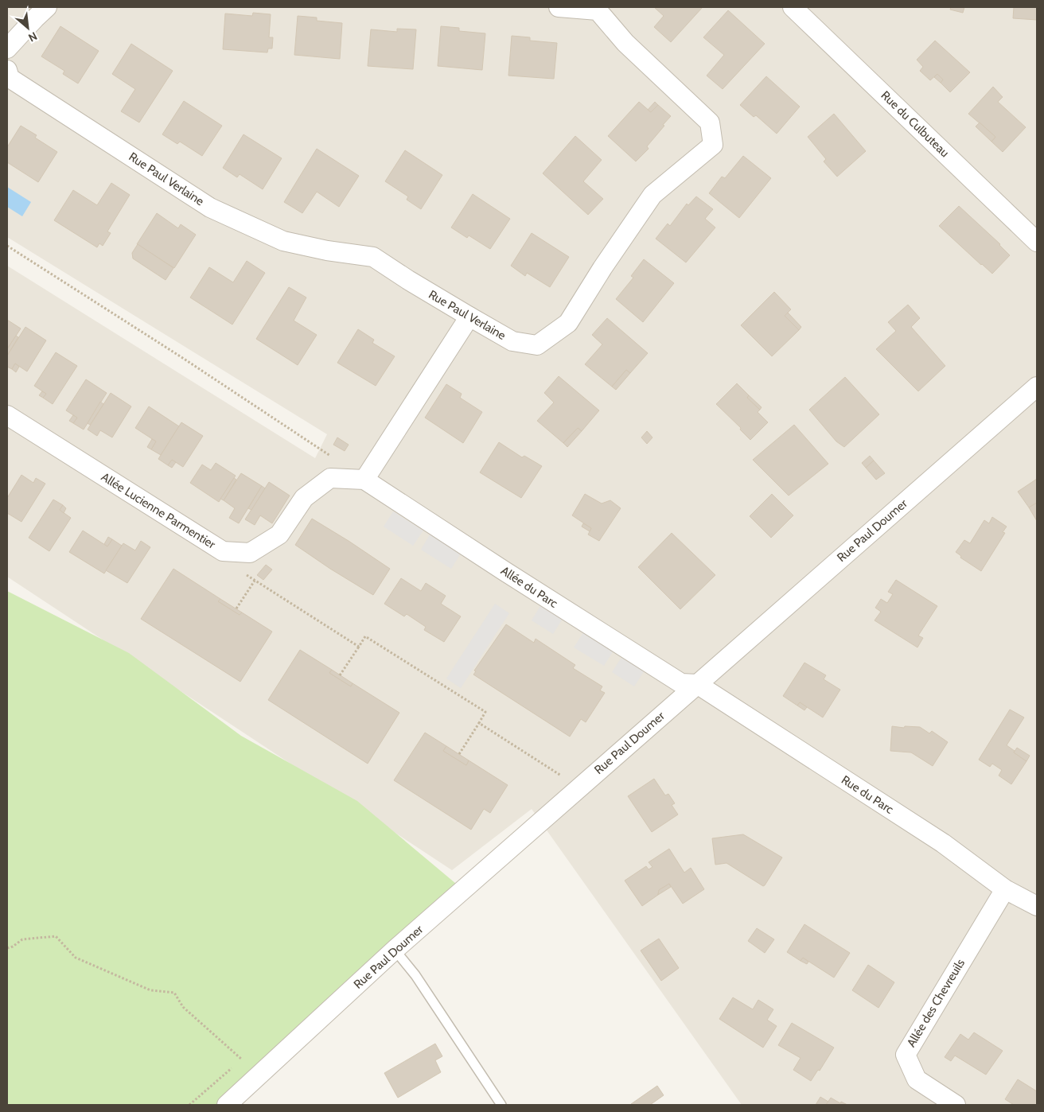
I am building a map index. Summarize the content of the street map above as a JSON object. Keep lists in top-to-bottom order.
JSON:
{
  "streets": {
    "street": [
      "Rue du Culbuteau",
      "Rue Paul Verlaine",
      "Allée Lucienne Parmentier",
      "Rue Paul Doumer",
      "Allée du Parc",
      "Rue du Parc",
      "Allée des Chevreuils"
    ]
  },
  "crossings": [
    ["Allée Lucienne Parmentier", "Allée du Parc"],
    ["Rue Paul Doumer", "Allée du Parc"],
    ["Rue Paul Doumer", "Rue du Parc"],
    ["Allée du Parc", "Rue du Parc"],
    ["Rue du Parc", "Allée des Chevreuils"]
  ],
  "north": "bottom right"
}
